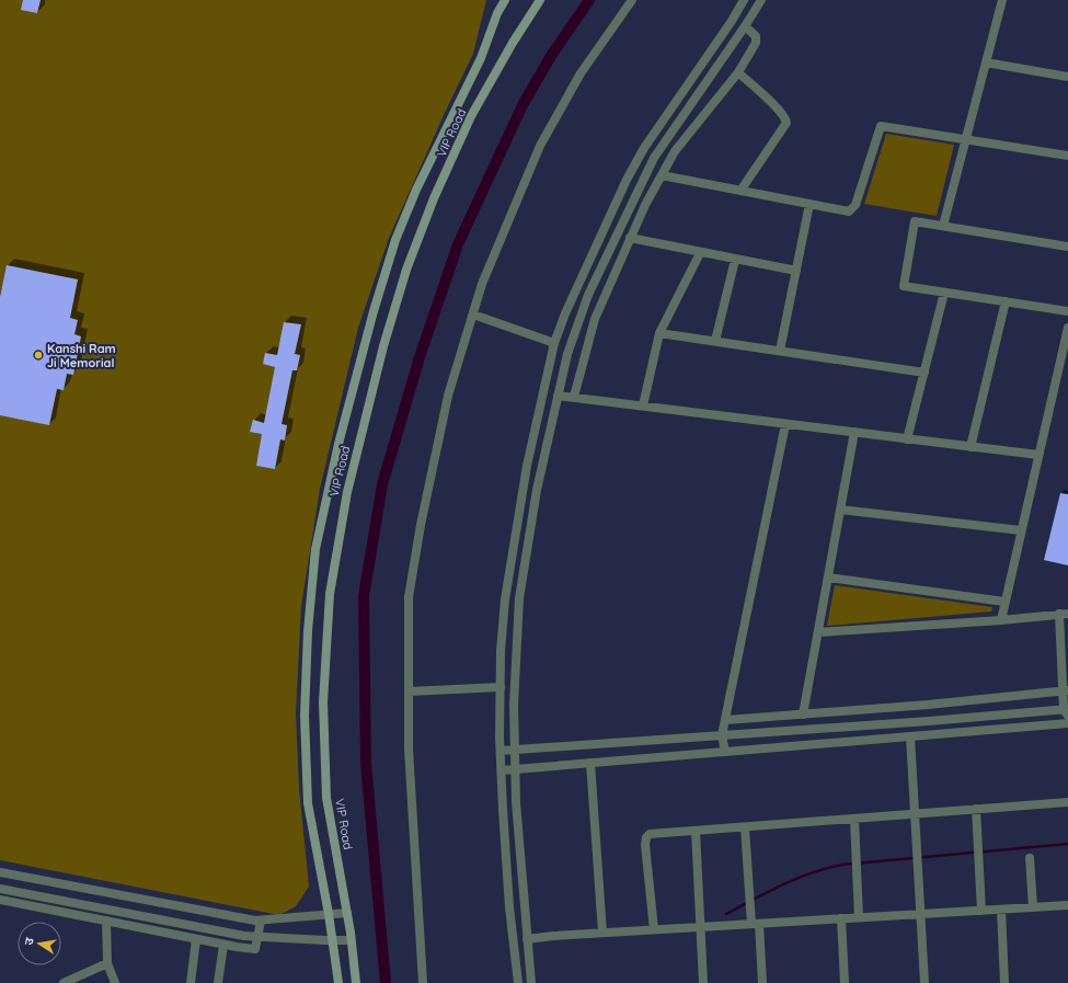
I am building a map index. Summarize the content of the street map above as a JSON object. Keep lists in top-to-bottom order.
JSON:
{
  "streets": {
    "main road": ["VIP Road"]
  },
  "places": ["Kanshi Ram Ji Memorial"],
  "north": "left"
}
